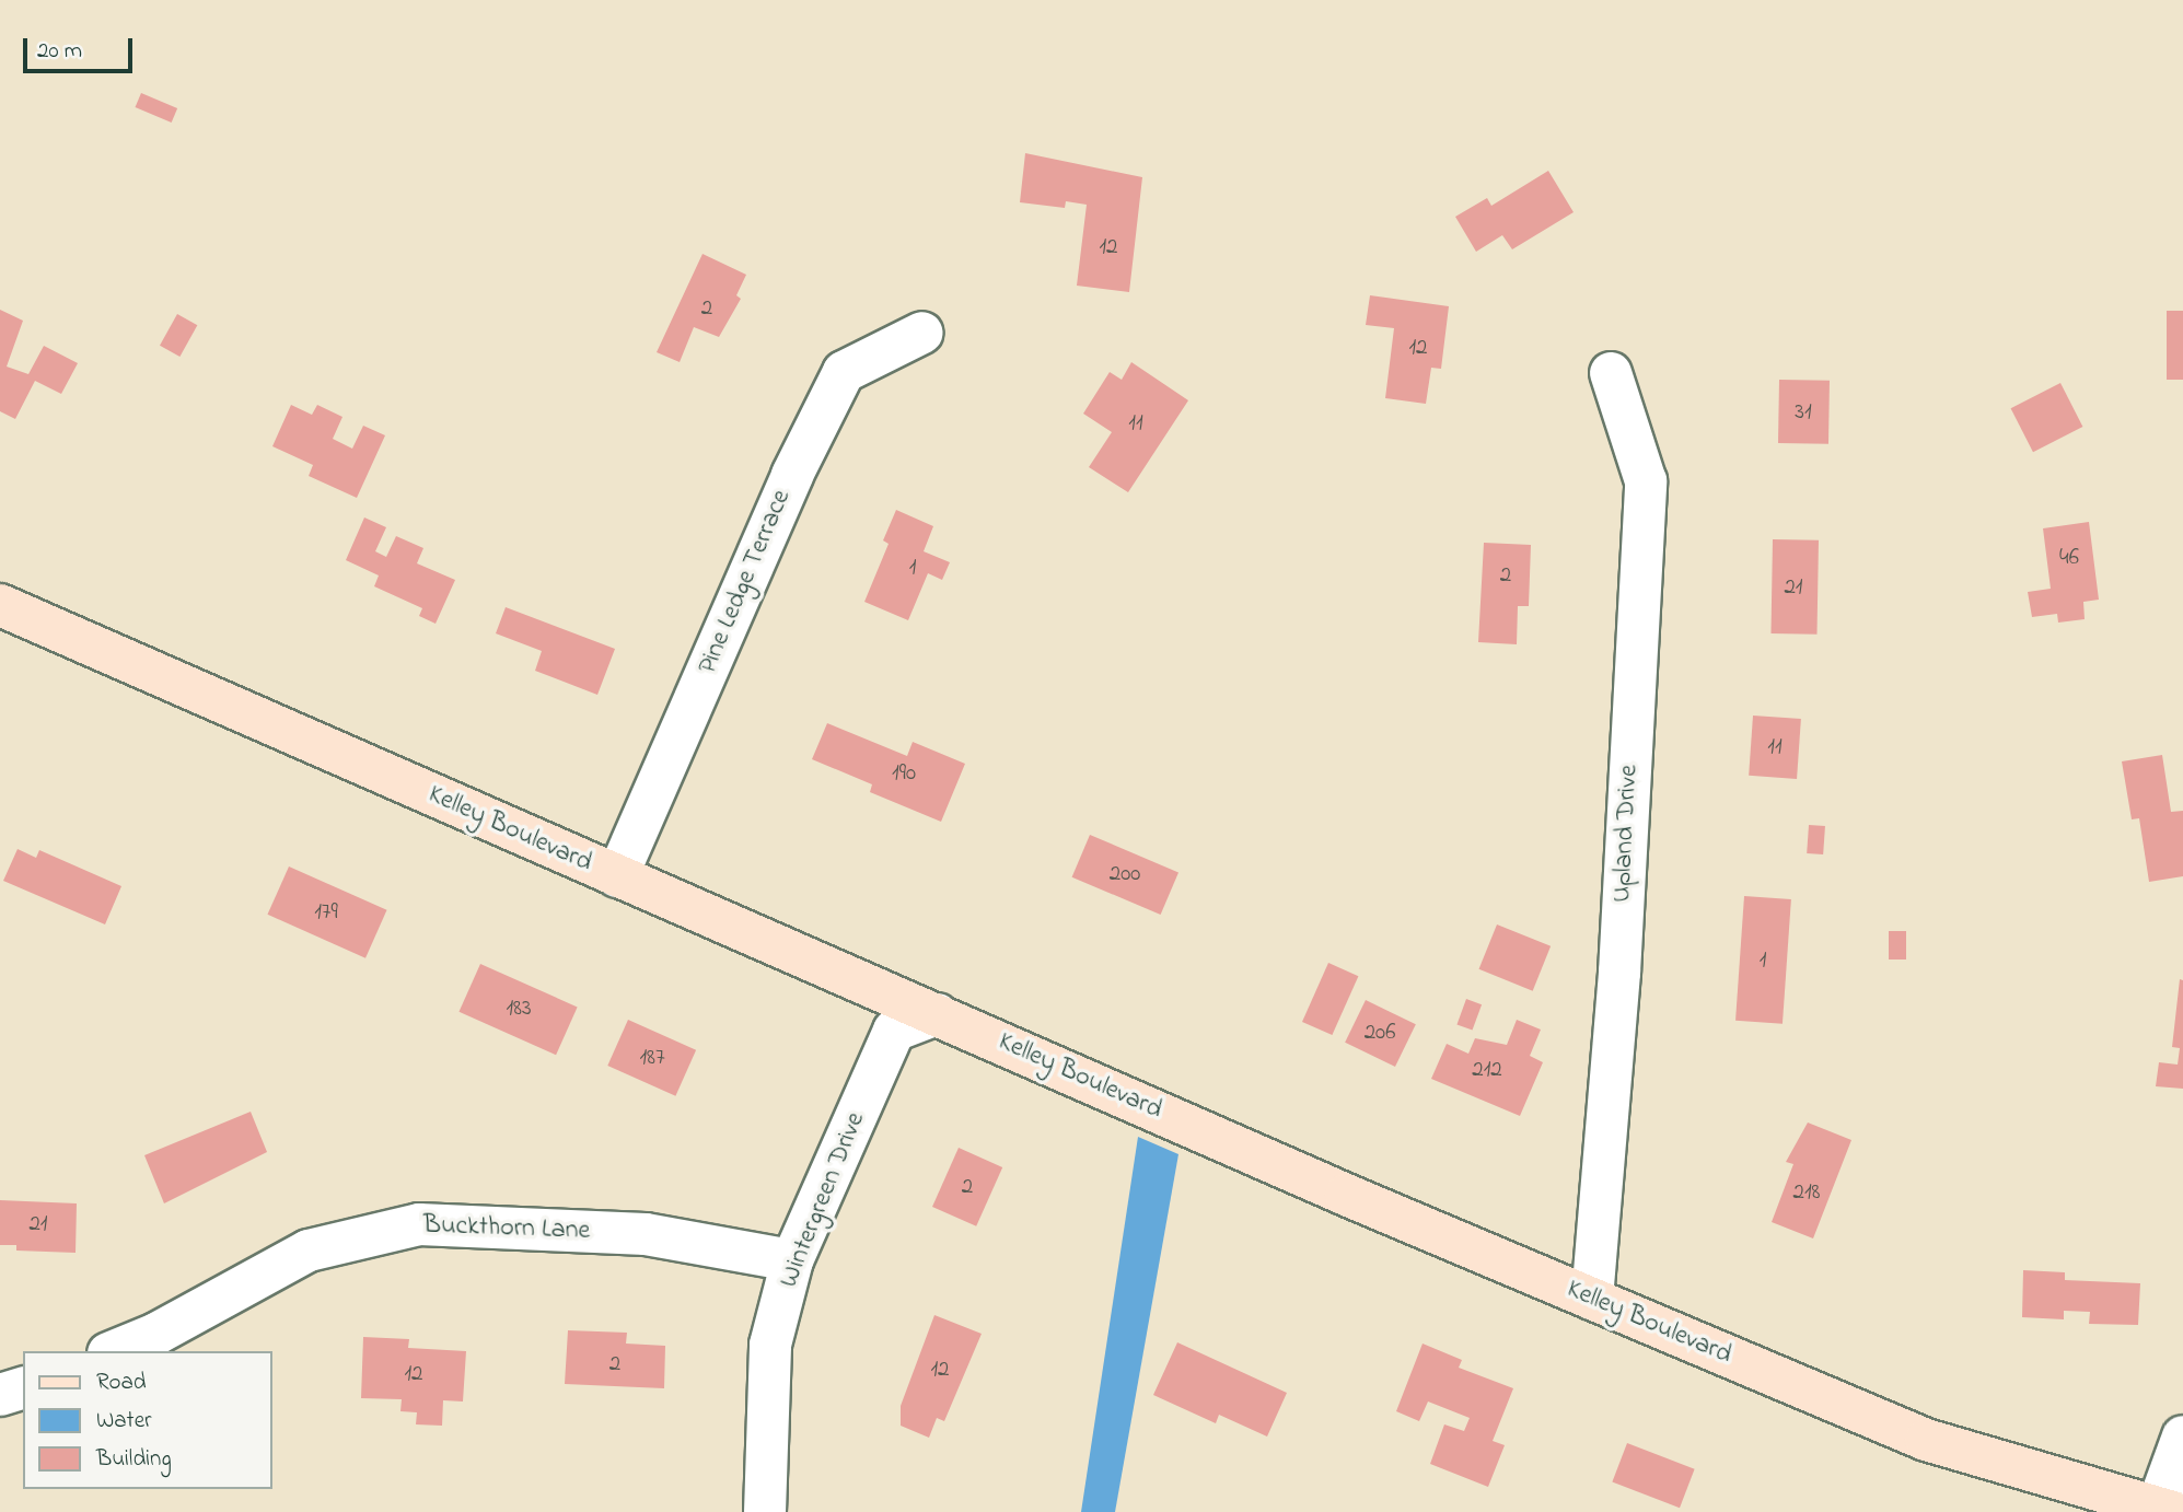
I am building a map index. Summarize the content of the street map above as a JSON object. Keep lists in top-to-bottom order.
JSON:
{
  "streets": {
    "main road": ["Kelley Boulevard"],
    "street": [
      "Pine Ledge Terrace",
      "Upland Drive",
      "Wintergreen Drive",
      "Buckthorn Lane"
    ]
  },
  "crossings": [
    ["Pine Ledge Terrace", "Kelley Boulevard"],
    ["Kelley Boulevard", "Upland Drive"],
    ["Kelley Boulevard", "Wintergreen Drive"],
    ["Wintergreen Drive", "Buckthorn Lane"]
  ],
  "house_numbers": [
    "12",
    "2",
    "12",
    "31",
    "11",
    "46",
    "1",
    "2",
    "21",
    "11",
    "190",
    "200",
    "179",
    "1",
    "183",
    "206",
    "187",
    "212",
    "2",
    "218",
    "21",
    "2",
    "12",
    "12"
  ],
  "legend": ["Road", "Water", "Building"],
  "scale_bar": "20 m"
}
